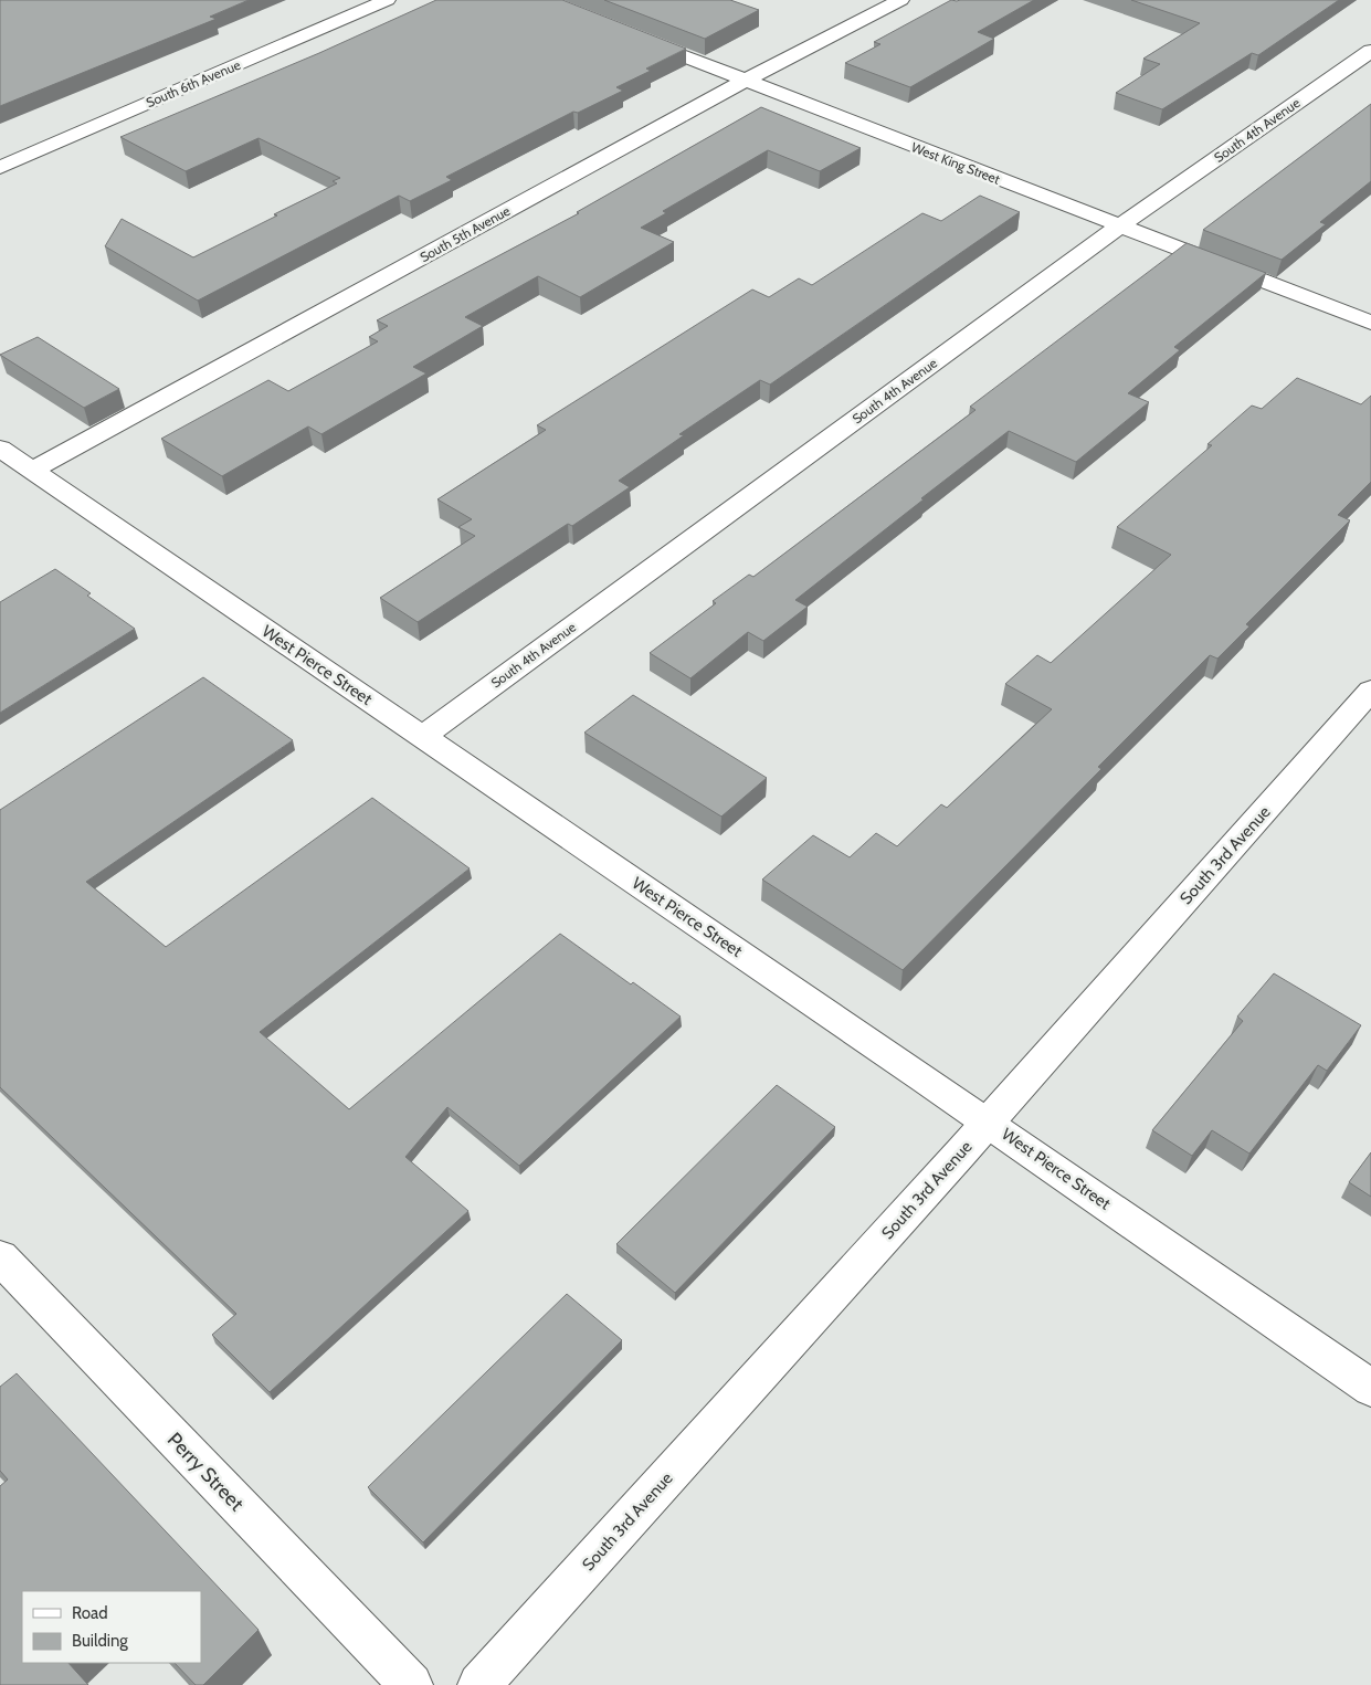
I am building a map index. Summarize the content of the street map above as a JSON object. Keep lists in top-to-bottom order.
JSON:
{
  "streets": {
    "street": [
      "South 6th Avenue",
      "South 4th Avenue",
      "West King Street",
      "South 5th Avenue",
      "West Pierce Street",
      "South 3rd Avenue",
      "Perry Street"
    ]
  },
  "crossings": [
    ["South 4th Avenue", "West King Street"],
    ["South 4th Avenue", "West Pierce Street"],
    ["West King Street", "South 5th Avenue"],
    ["South 5th Avenue", "West Pierce Street"],
    ["West Pierce Street", "South 3rd Avenue"]
  ],
  "legend": ["Road", "Building"]
}
